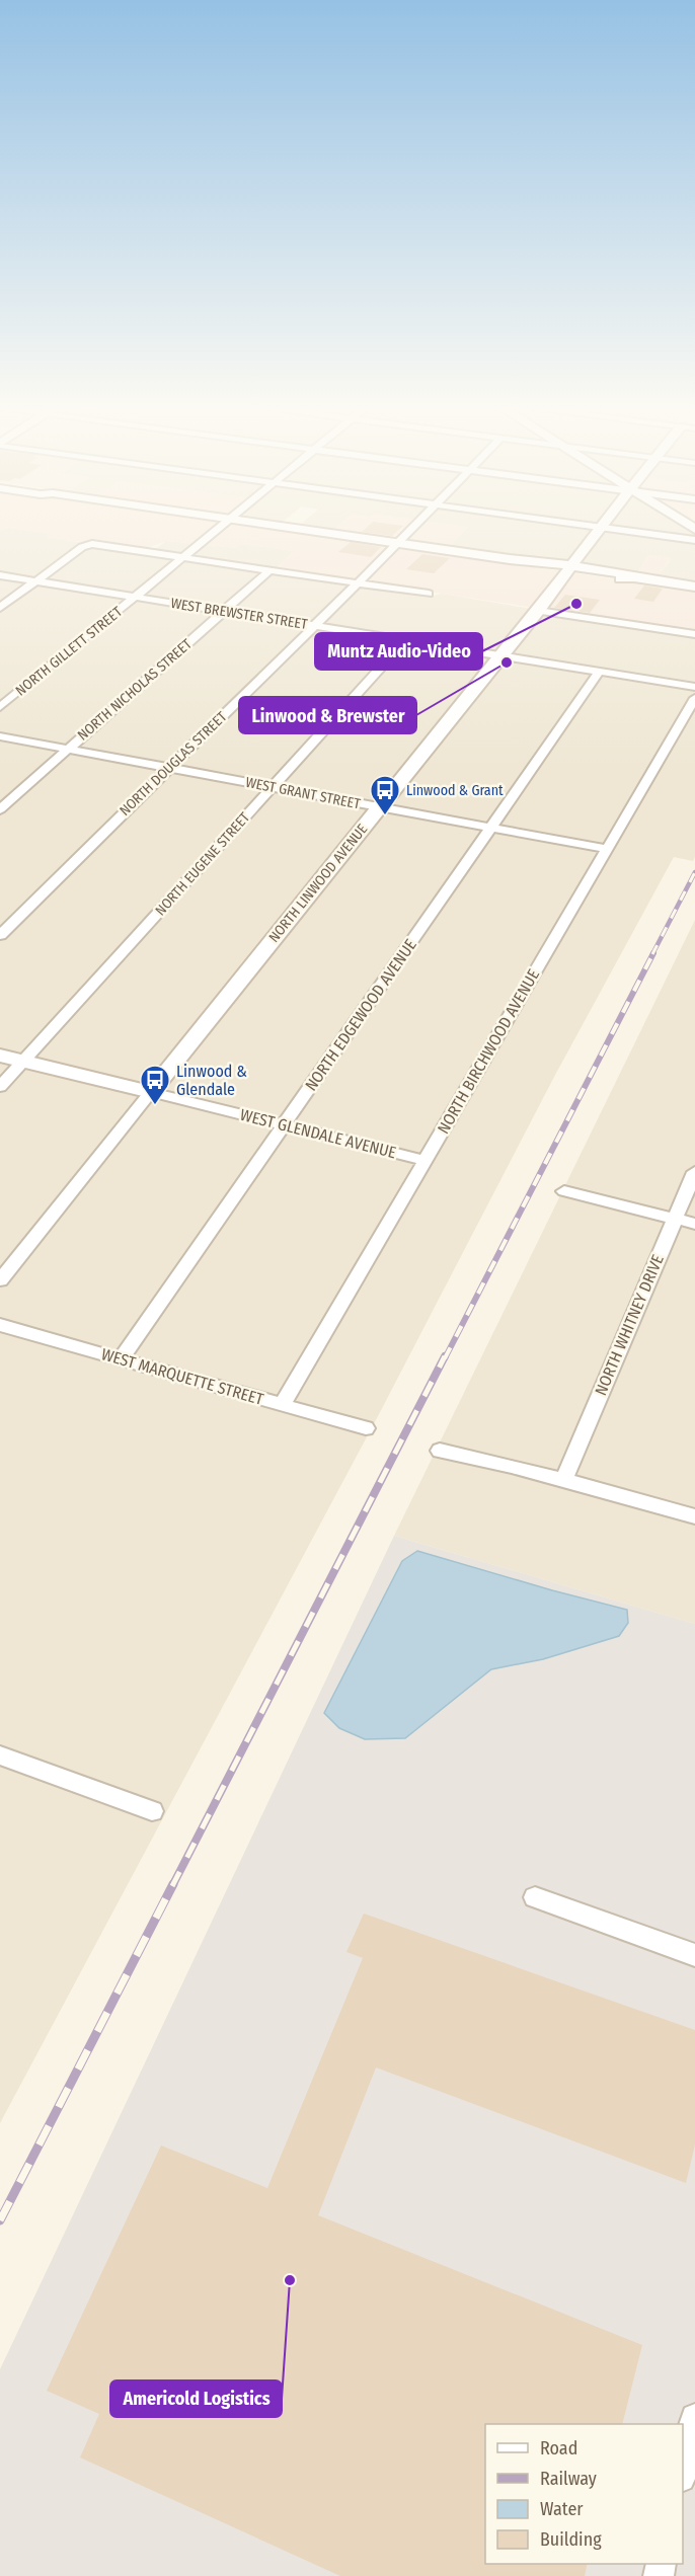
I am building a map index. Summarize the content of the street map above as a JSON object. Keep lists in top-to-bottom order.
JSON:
{
  "streets": {
    "street": [
      "WEST BREWSTER STREET",
      "NORTH GILLETT STREET",
      "NORTH NICHOLAS STREET",
      "NORTH DOUGLAS STREET",
      "WEST GRANT STREET",
      "NORTH EUGENE STREET",
      "NORTH LINWOOD AVENUE",
      "NORTH EDGEWOOD AVENUE",
      "NORTH BIRCHWOOD AVENUE",
      "WEST GLENDALE AVENUE",
      "NORTH WHITNEY DRIVE",
      "WEST MARQUETTE STREET"
    ]
  },
  "crossings": [
    ["WEST BREWSTER STREET", "NORTH GILLETT STREET"],
    ["WEST BREWSTER STREET", "NORTH NICHOLAS STREET"],
    ["WEST BREWSTER STREET", "NORTH DOUGLAS STREET"],
    ["WEST BREWSTER STREET", "NORTH EUGENE STREET"],
    ["WEST BREWSTER STREET", "NORTH LINWOOD AVENUE"],
    ["WEST BREWSTER STREET", "NORTH EDGEWOOD AVENUE"],
    ["NORTH NICHOLAS STREET", "WEST GRANT STREET"],
    ["NORTH DOUGLAS STREET", "WEST GRANT STREET"],
    ["WEST GRANT STREET", "NORTH EUGENE STREET"],
    ["WEST GRANT STREET", "NORTH LINWOOD AVENUE"],
    ["WEST GRANT STREET", "NORTH EDGEWOOD AVENUE"],
    ["WEST GRANT STREET", "NORTH BIRCHWOOD AVENUE"],
    ["NORTH EUGENE STREET", "WEST GLENDALE AVENUE"],
    ["NORTH LINWOOD AVENUE", "WEST GLENDALE AVENUE"],
    ["NORTH EDGEWOOD AVENUE", "WEST GLENDALE AVENUE"],
    ["NORTH EDGEWOOD AVENUE", "WEST MARQUETTE STREET"],
    ["NORTH BIRCHWOOD AVENUE", "WEST GLENDALE AVENUE"],
    ["NORTH BIRCHWOOD AVENUE", "WEST MARQUETTE STREET"]
  ],
  "places": {
    "other": ["Muntz Audio-Video", "Linwood & Brewster", "Americold Logistics"],
    "bus stop": ["Linwood & Grant", "Linwood & Glendale"]
  },
  "legend": [
    "Road",
    "Railway",
    "Water",
    "Building"
  ]
}
